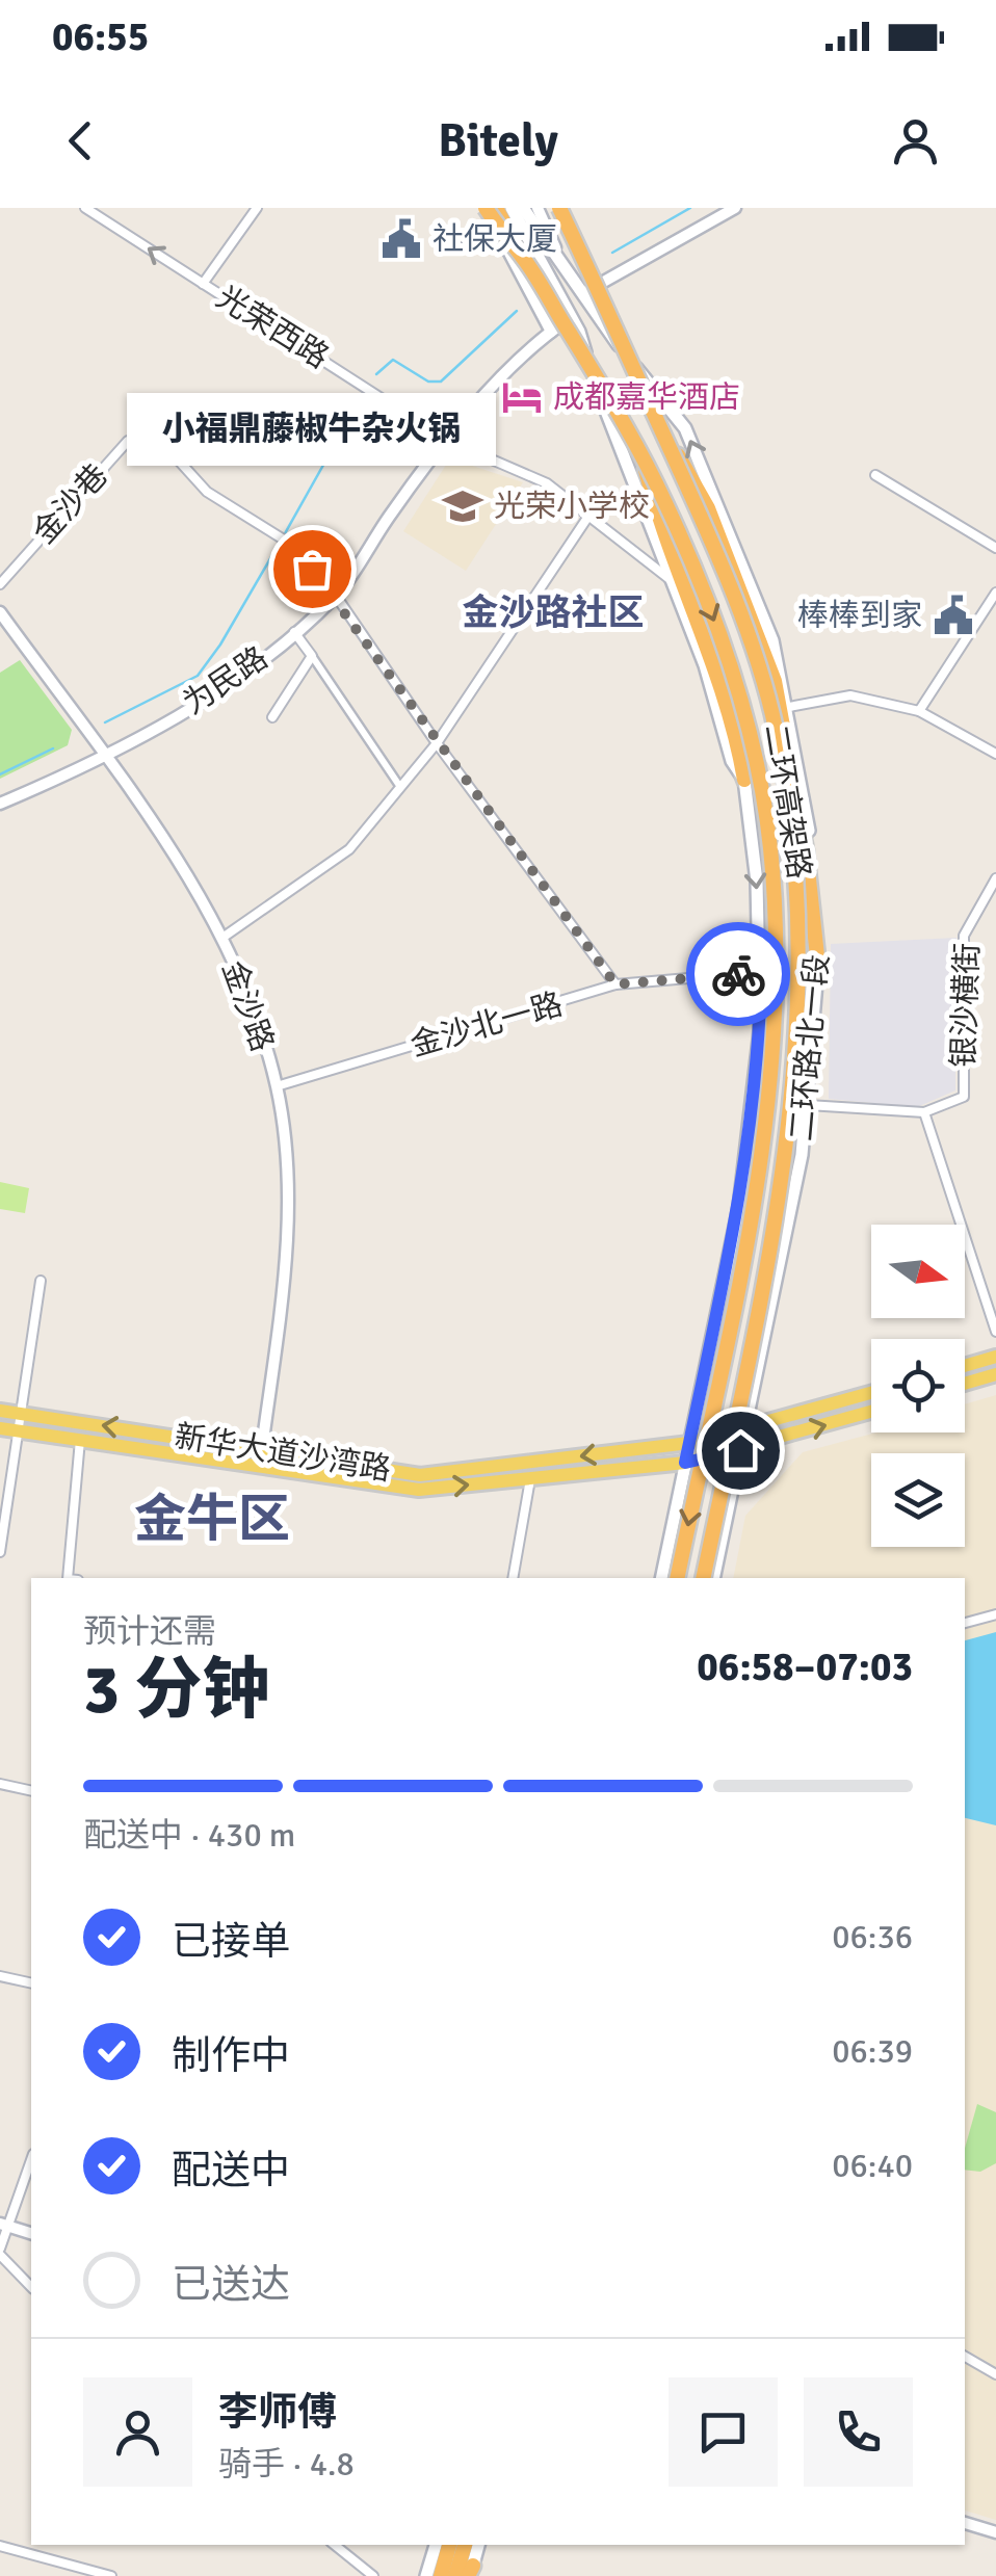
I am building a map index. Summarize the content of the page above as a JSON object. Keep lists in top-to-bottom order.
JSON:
{
  "streets": {
    "highway": ["二环高架路"],
    "main road": ["二环路北一段", "新华大道沙湾路"],
    "street": [
      "光荣西路",
      "金沙巷",
      "为民路",
      "银沙横街",
      "金沙路",
      "金沙北一路"
    ]
  },
  "crossings": [
    ["光荣西路", "为民路"],
    ["光荣西路", "二环路北一段"],
    ["金沙巷", "为民路"],
    ["金沙巷", "金沙北一路"],
    ["为民路", "金沙路"],
    ["为民路", "二环路北一段"],
    ["金沙路", "金沙北一路"],
    ["金沙路", "新华大道沙湾路"],
    ["金沙北一路", "二环路北一段"],
    ["二环路北一段", "新华大道沙湾路"]
  ],
  "districts": ["金沙路社区", "金牛区"],
  "places": {
    "public building": ["社保大厦", "棒棒到家"],
    "hotel": ["成都嘉华酒店"],
    "school or university": ["光荣小学校"],
    "other": ["小福鼎藤椒牛杂火锅"]
  },
  "north": "right",
  "page": {
    "status": "06:55",
    "header": "Bitely",
    "bubble": "小福鼎藤椒牛杂火锅",
    "heading": ["3 分钟", "预计还需", "06:58–07:03"],
    "panel": ["李师傅", "骑手 · 4.8"],
    "bar": "配送中 · 430 m",
    "list": [
      ["已接单", "06:36"],
      ["制作中", "06:39"],
      ["配送中", "06:40"],
      "已送达"
    ]
  }
}
